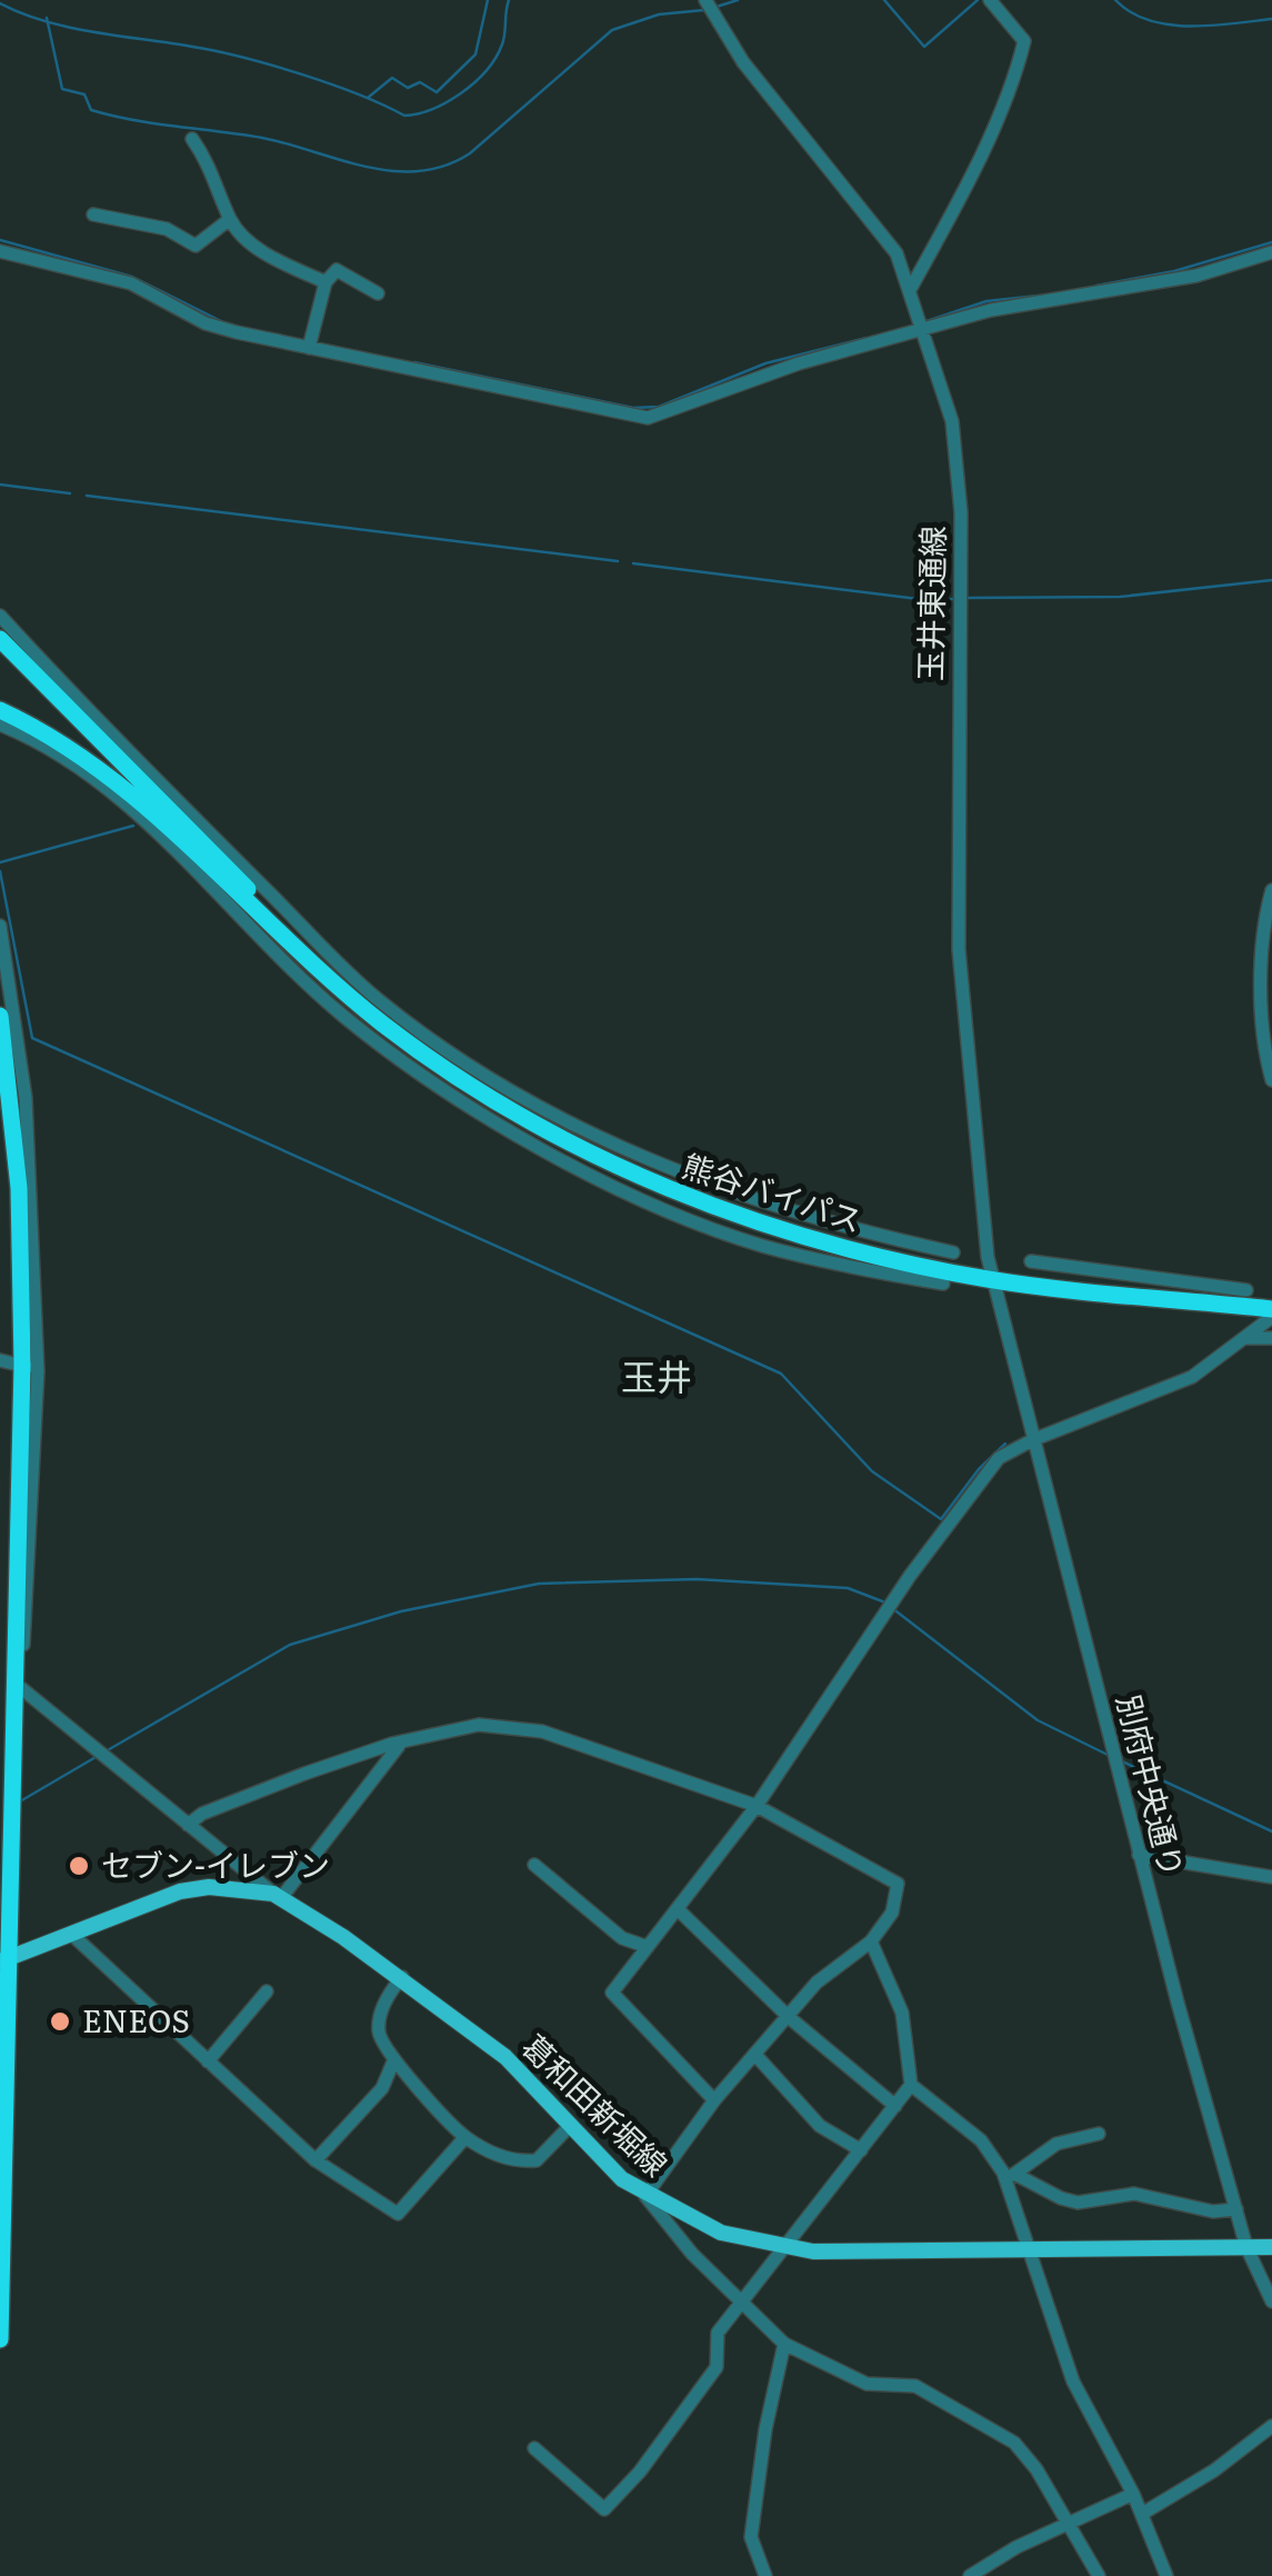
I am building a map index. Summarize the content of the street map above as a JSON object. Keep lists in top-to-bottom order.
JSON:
{
  "streets": {
    "highway": ["熊谷バイパス"],
    "main road": ["葛和田新堀線"],
    "street": ["玉井東通線", "別府中央通り"]
  },
  "crossings": [
    ["玉井東通線", "熊谷バイパス"],
    ["玉井東通線", "別府中央通り"],
    ["熊谷バイパス", "別府中央通り"],
    ["別府中央通り", "葛和田新堀線"]
  ],
  "districts": ["玉井"],
  "places": ["セブン-イレブン", "ENEOS"]
}
